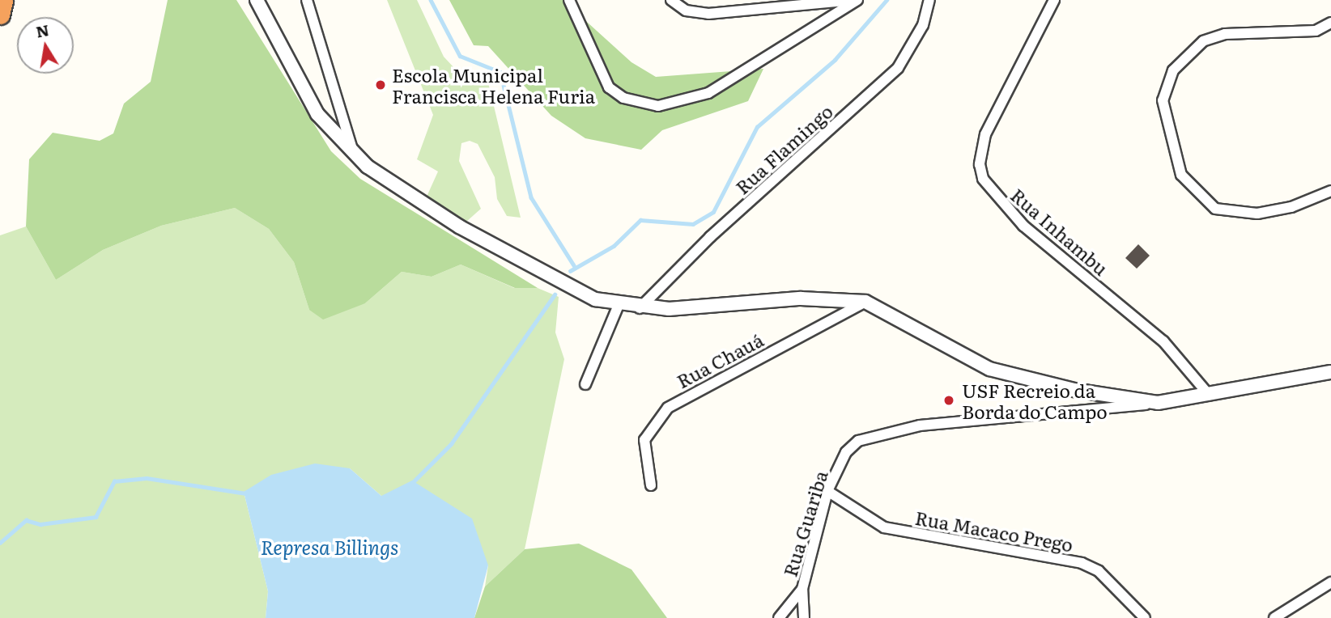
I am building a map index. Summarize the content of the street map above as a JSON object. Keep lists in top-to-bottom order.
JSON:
{
  "streets": {
    "street": [
      "Rua Flamingo",
      "Rua Inhambu",
      "Rua Chauá",
      "Rua Guariba",
      "Rua Macaco Prego"
    ]
  },
  "crossings": [
    ["Rua Guariba", "Rua Macaco Prego"]
  ],
  "water": ["Represa Billings"],
  "places": ["Escola Municipal Francisca Helena Furia", "USF Recreio da Borda do Campo"],
  "north": "top"
}
